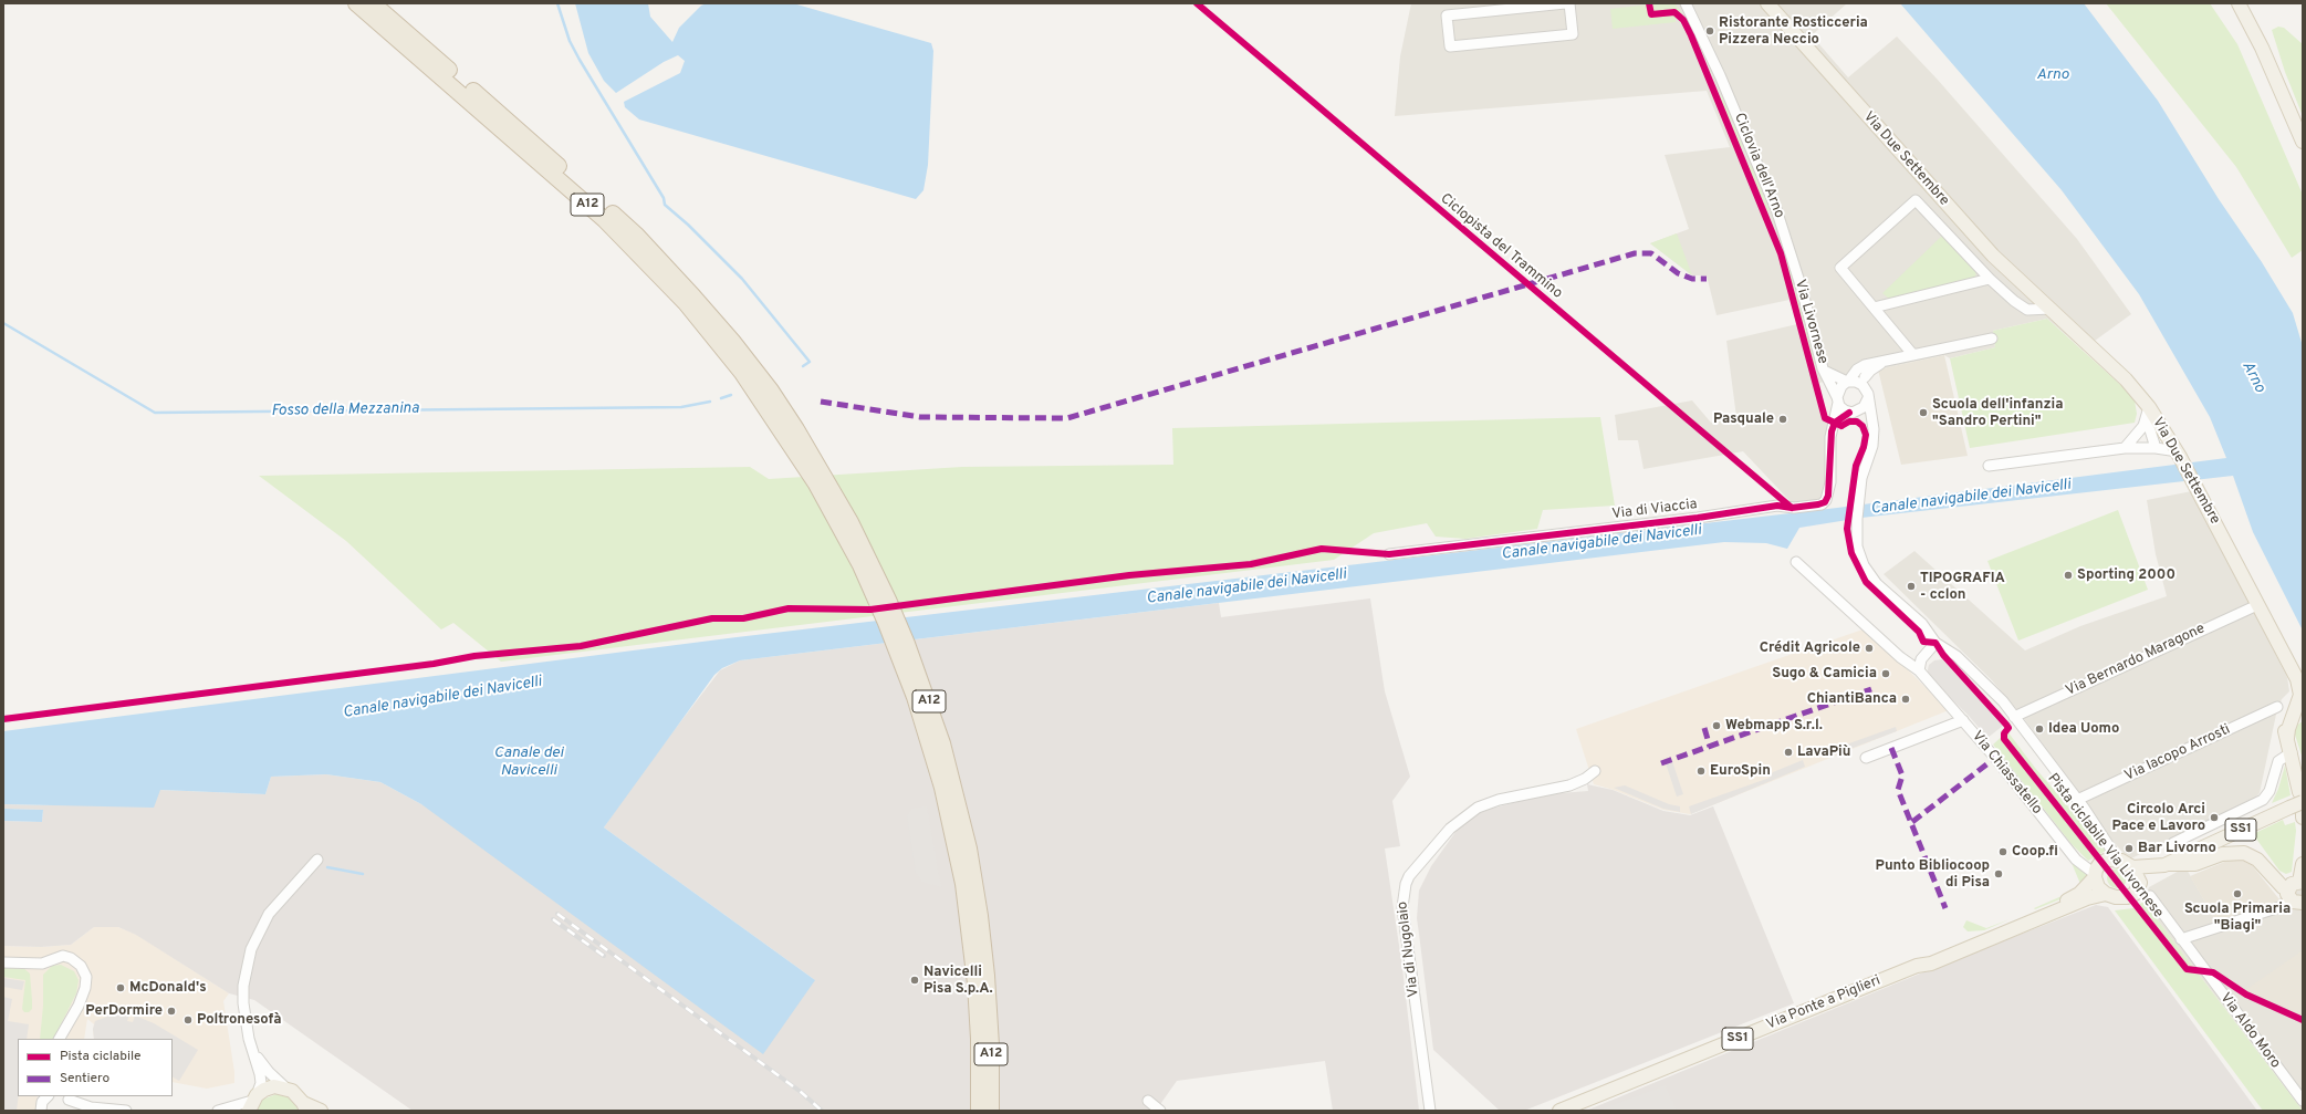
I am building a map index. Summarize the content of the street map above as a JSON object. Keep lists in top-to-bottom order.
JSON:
{
  "streets": {
    "highway": ["A12"],
    "main road": ["Via Due Settembre", "SS1", "Via Ponte a Piglieri"],
    "street": [
      "Via Livornese",
      "Via di Viaccia",
      "Via Bernardo Maragone",
      "Via Iacopo Arrosti",
      "Via Chiassatello",
      "Via di Nugolaio",
      "Via Aldo Moro"
    ],
    "cycle path": ["Ciclovia dell'Arno", "Ciclopista del Trammino", "Pista ciclabile Via Livornese"]
  },
  "crossings": [
    ["Via Due Settembre", "Via Bernardo Maragone"],
    ["Via Livornese", "Via di Viaccia"],
    ["Via Chiassatello", "SS1"],
    ["Via Chiassatello", "Via Ponte a Piglieri"],
    ["SS1", "Via Ponte a Piglieri"]
  ],
  "water": [
    "Arno",
    "Fosso della Mezzanina",
    "Canale navigabile dei Navicelli",
    "Canale dei Navicelli"
  ],
  "places": [
    "Ristorante Rosticceria Pizzera Neccio",
    "Scuola dell'infanzia \"Sandro Pertini\"",
    "Pasquale",
    "Sporting 2000",
    "TIPOGRAFIA - cclon",
    "Crédit Agricole",
    "Sugo & Camicia",
    "ChiantiBanca",
    "Webmapp S.r.l.",
    "Idea Uomo",
    "LavaPiù",
    "EuroSpin",
    "Circolo Arci Pace e Lavoro",
    "Bar Livorno",
    "Coop.fi",
    "Punto Bibliocoop di Pisa",
    "Scuola Primaria \"Biagi\"",
    "Navicelli Pisa S.p.A.",
    "McDonald's",
    "PerDormire",
    "Poltronesofà"
  ],
  "legend": ["Pista ciclabile", "Sentiero"]
}
